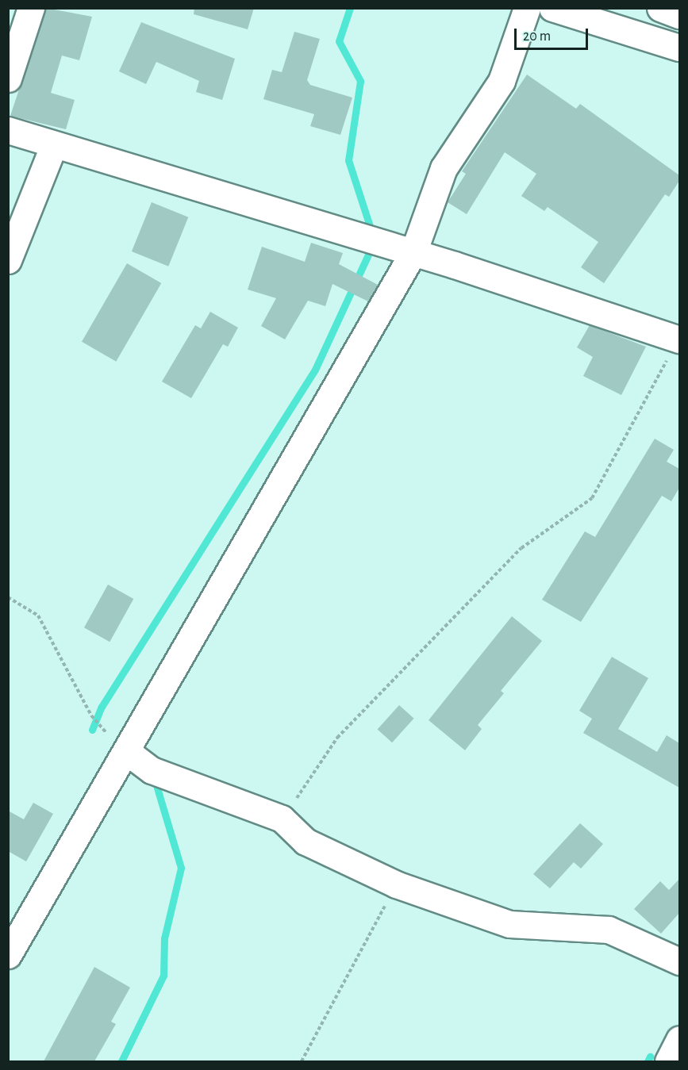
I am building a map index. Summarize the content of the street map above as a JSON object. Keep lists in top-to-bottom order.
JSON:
{
  "scale_bar": "20 m"
}
